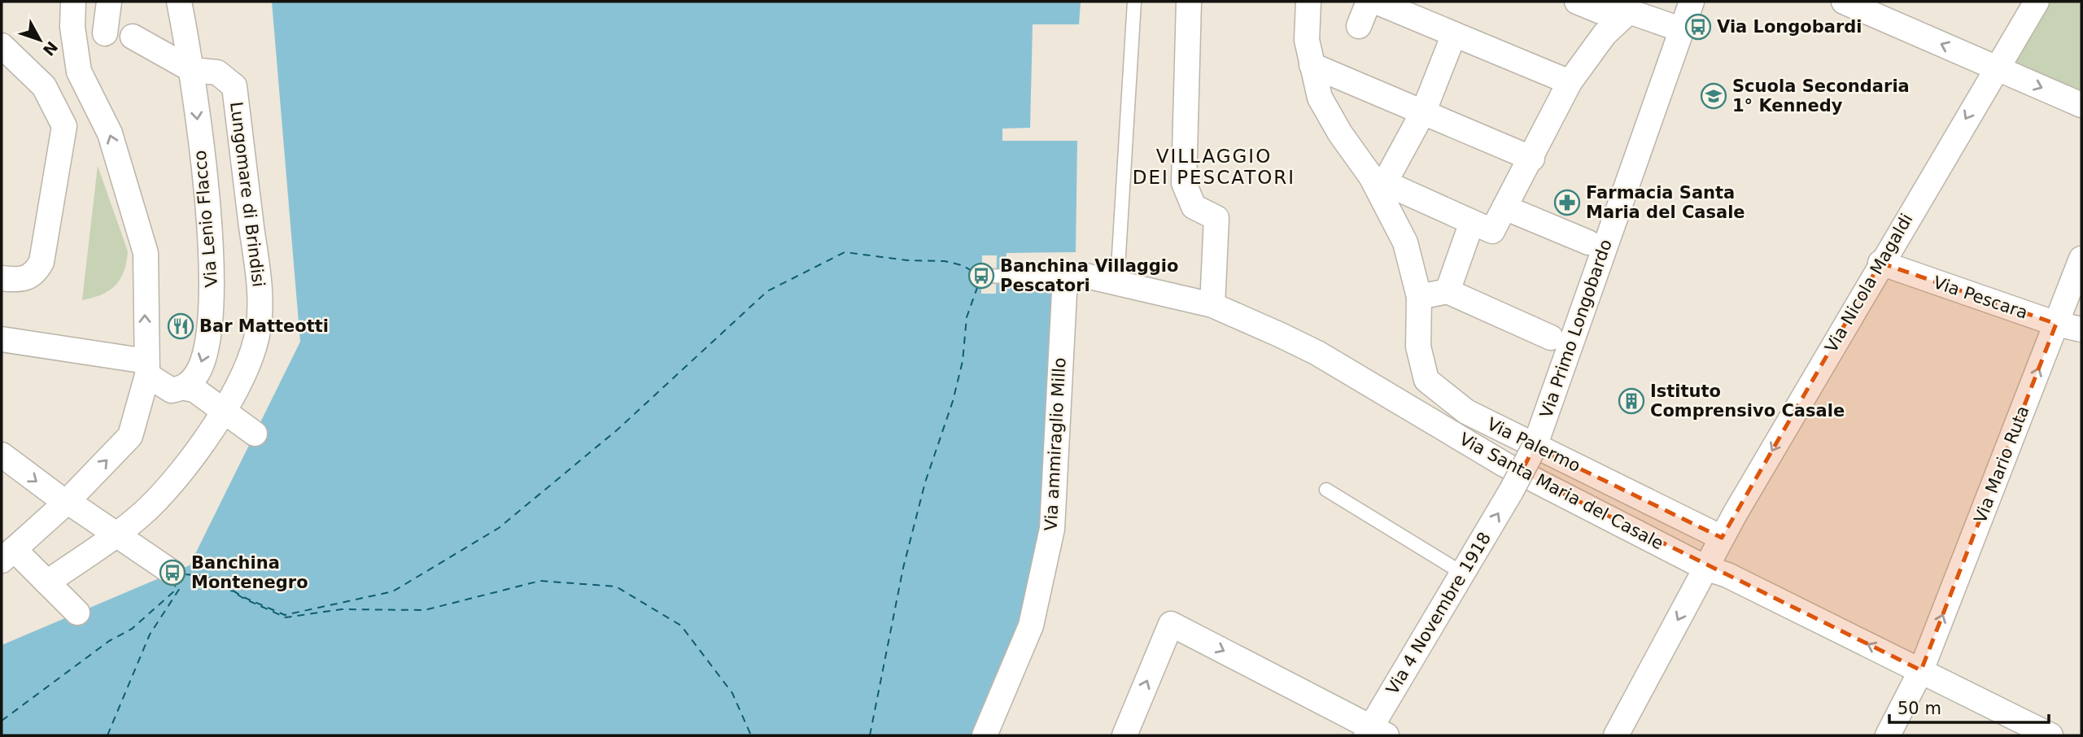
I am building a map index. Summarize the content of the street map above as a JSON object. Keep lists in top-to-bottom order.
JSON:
{
  "streets": {
    "street": [
      "Lungomare di Brindisi",
      "Via Lenio Flacco",
      "Via Nicola Magaldi",
      "Via Pescara",
      "Via Primo Longobardo",
      "Via ammiraglio Millo",
      "Via Palermo",
      "Via Mario Ruta",
      "Via Santa Maria del Casale",
      "Via 4 Novembre 1918"
    ]
  },
  "crossings": [
    ["Lungomare di Brindisi", "Via Lenio Flacco"],
    ["Via Nicola Magaldi", "Via Pescara"],
    ["Via Nicola Magaldi", "Via Palermo"],
    ["Via Nicola Magaldi", "Via Santa Maria del Casale"],
    ["Via Pescara", "Via Mario Ruta"],
    ["Via Primo Longobardo", "Via Palermo"],
    ["Via Primo Longobardo", "Via 4 Novembre 1918"],
    ["Via ammiraglio Millo", "Via Santa Maria del Casale"],
    ["Via Mario Ruta", "Via Santa Maria del Casale"]
  ],
  "one_way": ["Via Nicola Magaldi", "Via Mario Ruta"],
  "districts": ["VILLAGGIO DEI PESCATORI"],
  "places": {
    "bus stop": ["Via Longobardi", "Banchina Villaggio Pescatori", "Banchina Montenegro"],
    "school or university": ["Scuola Secondaria 1° Kennedy"],
    "pharmacy": ["Farmacia Santa Maria del Casale"],
    "restaurant": ["Bar Matteotti"],
    "building": ["Istituto Comprensivo Casale"]
  },
  "scale_bar": "50 m",
  "north": "bottom right"
}
